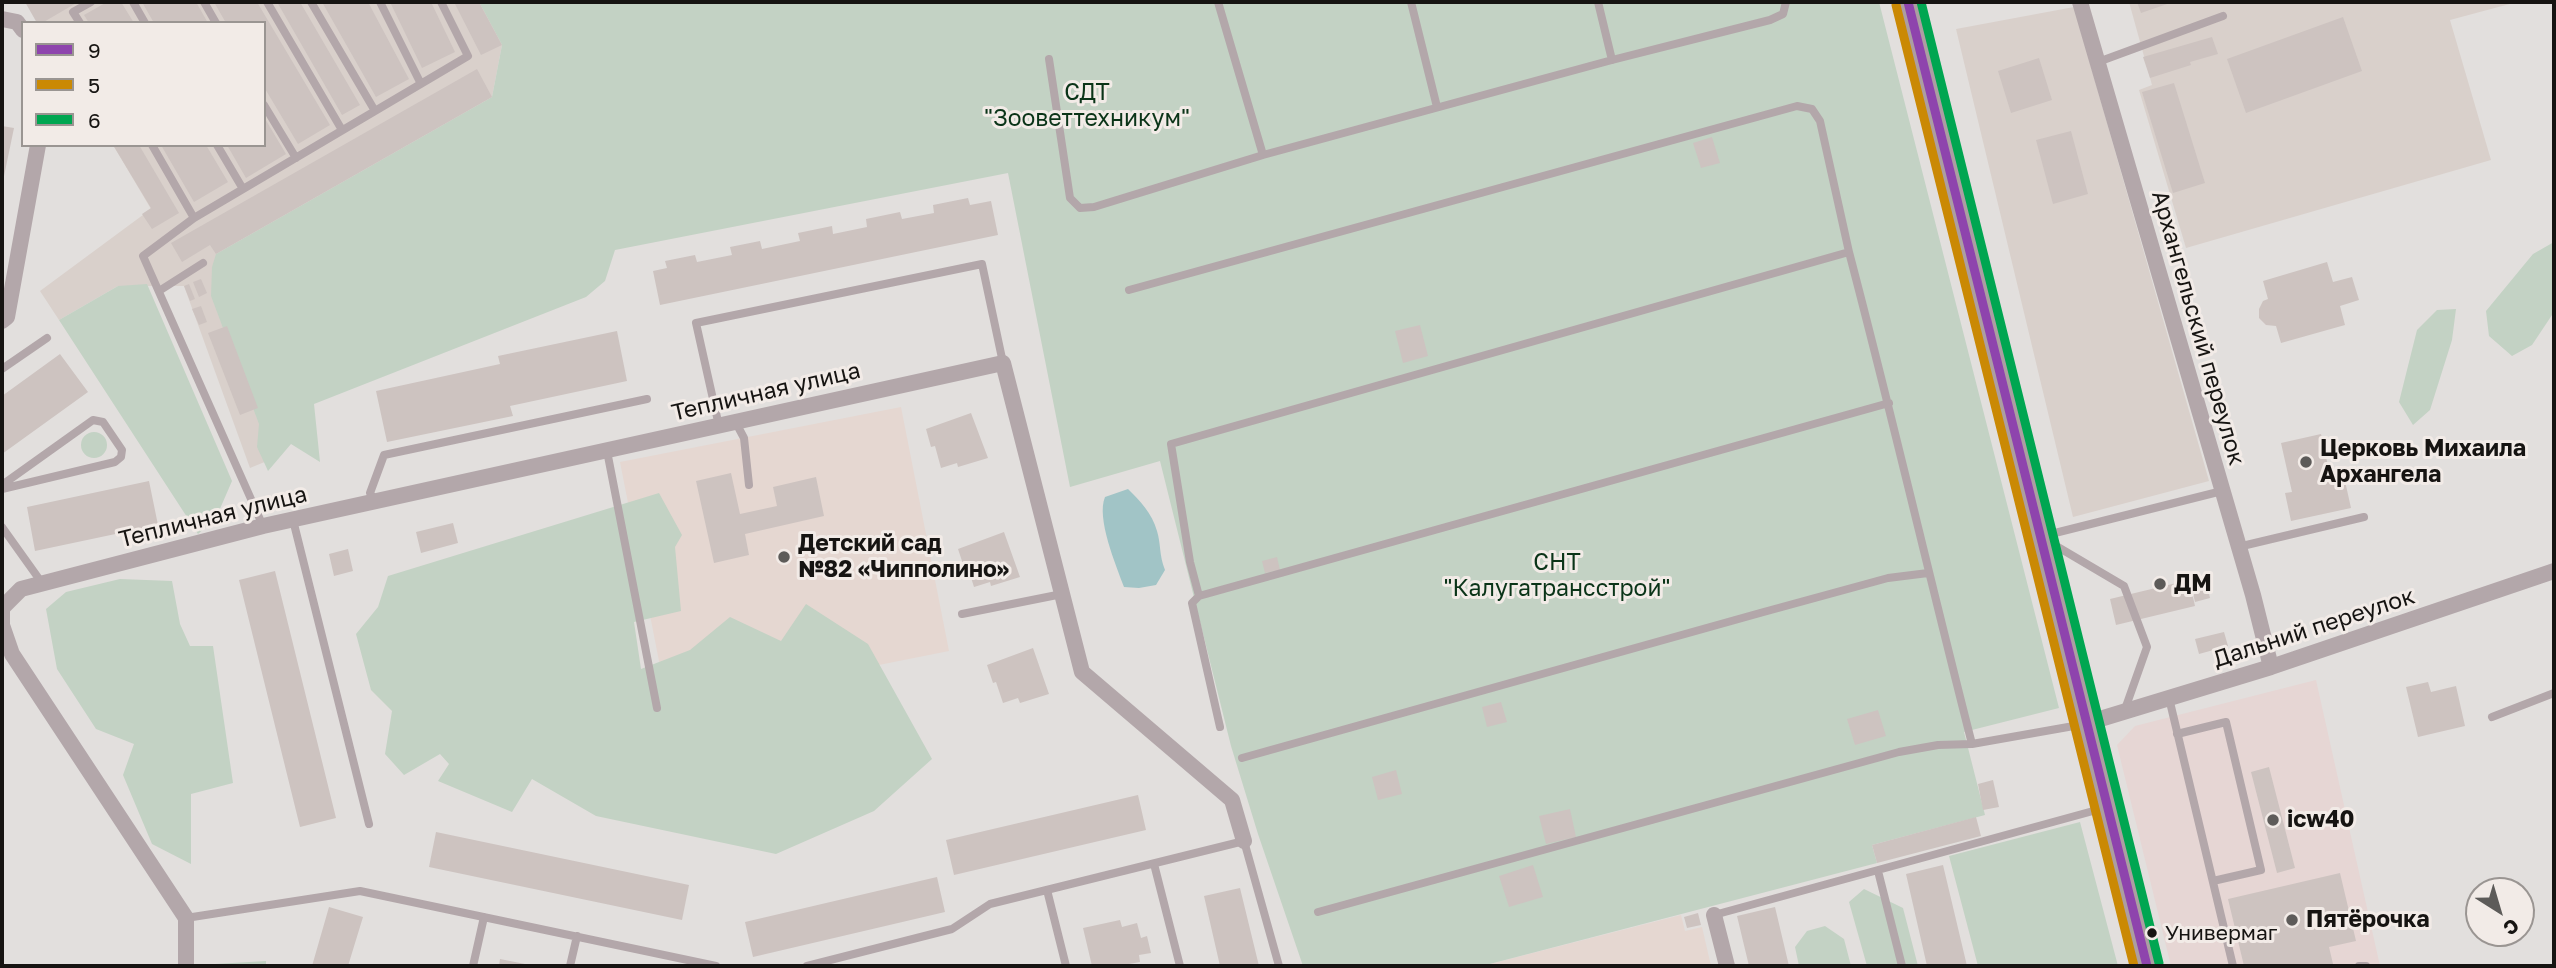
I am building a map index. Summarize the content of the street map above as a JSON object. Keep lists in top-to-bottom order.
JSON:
{
  "streets": {
    "street": ["Архангельский переулок", "Тепличная улица", "Дальний переулок"]
  },
  "crossings": [
    ["Архангельский переулок", "Дальний переулок"]
  ],
  "parks": ["СДТ \"Зооветтехникум\"", "СНТ \"Калугатрансстрой\""],
  "places": [
    "Церковь Михаила Архангела",
    "Детский сад №82 «Чипполино»",
    "ДМ",
    "icw40",
    "Пятёрочка",
    "Универмаг"
  ],
  "lines": ["transit line 9", "transit line 6", "transit line 5"],
  "legend": ["9", "5", "6"],
  "north": "bottom right"
}
